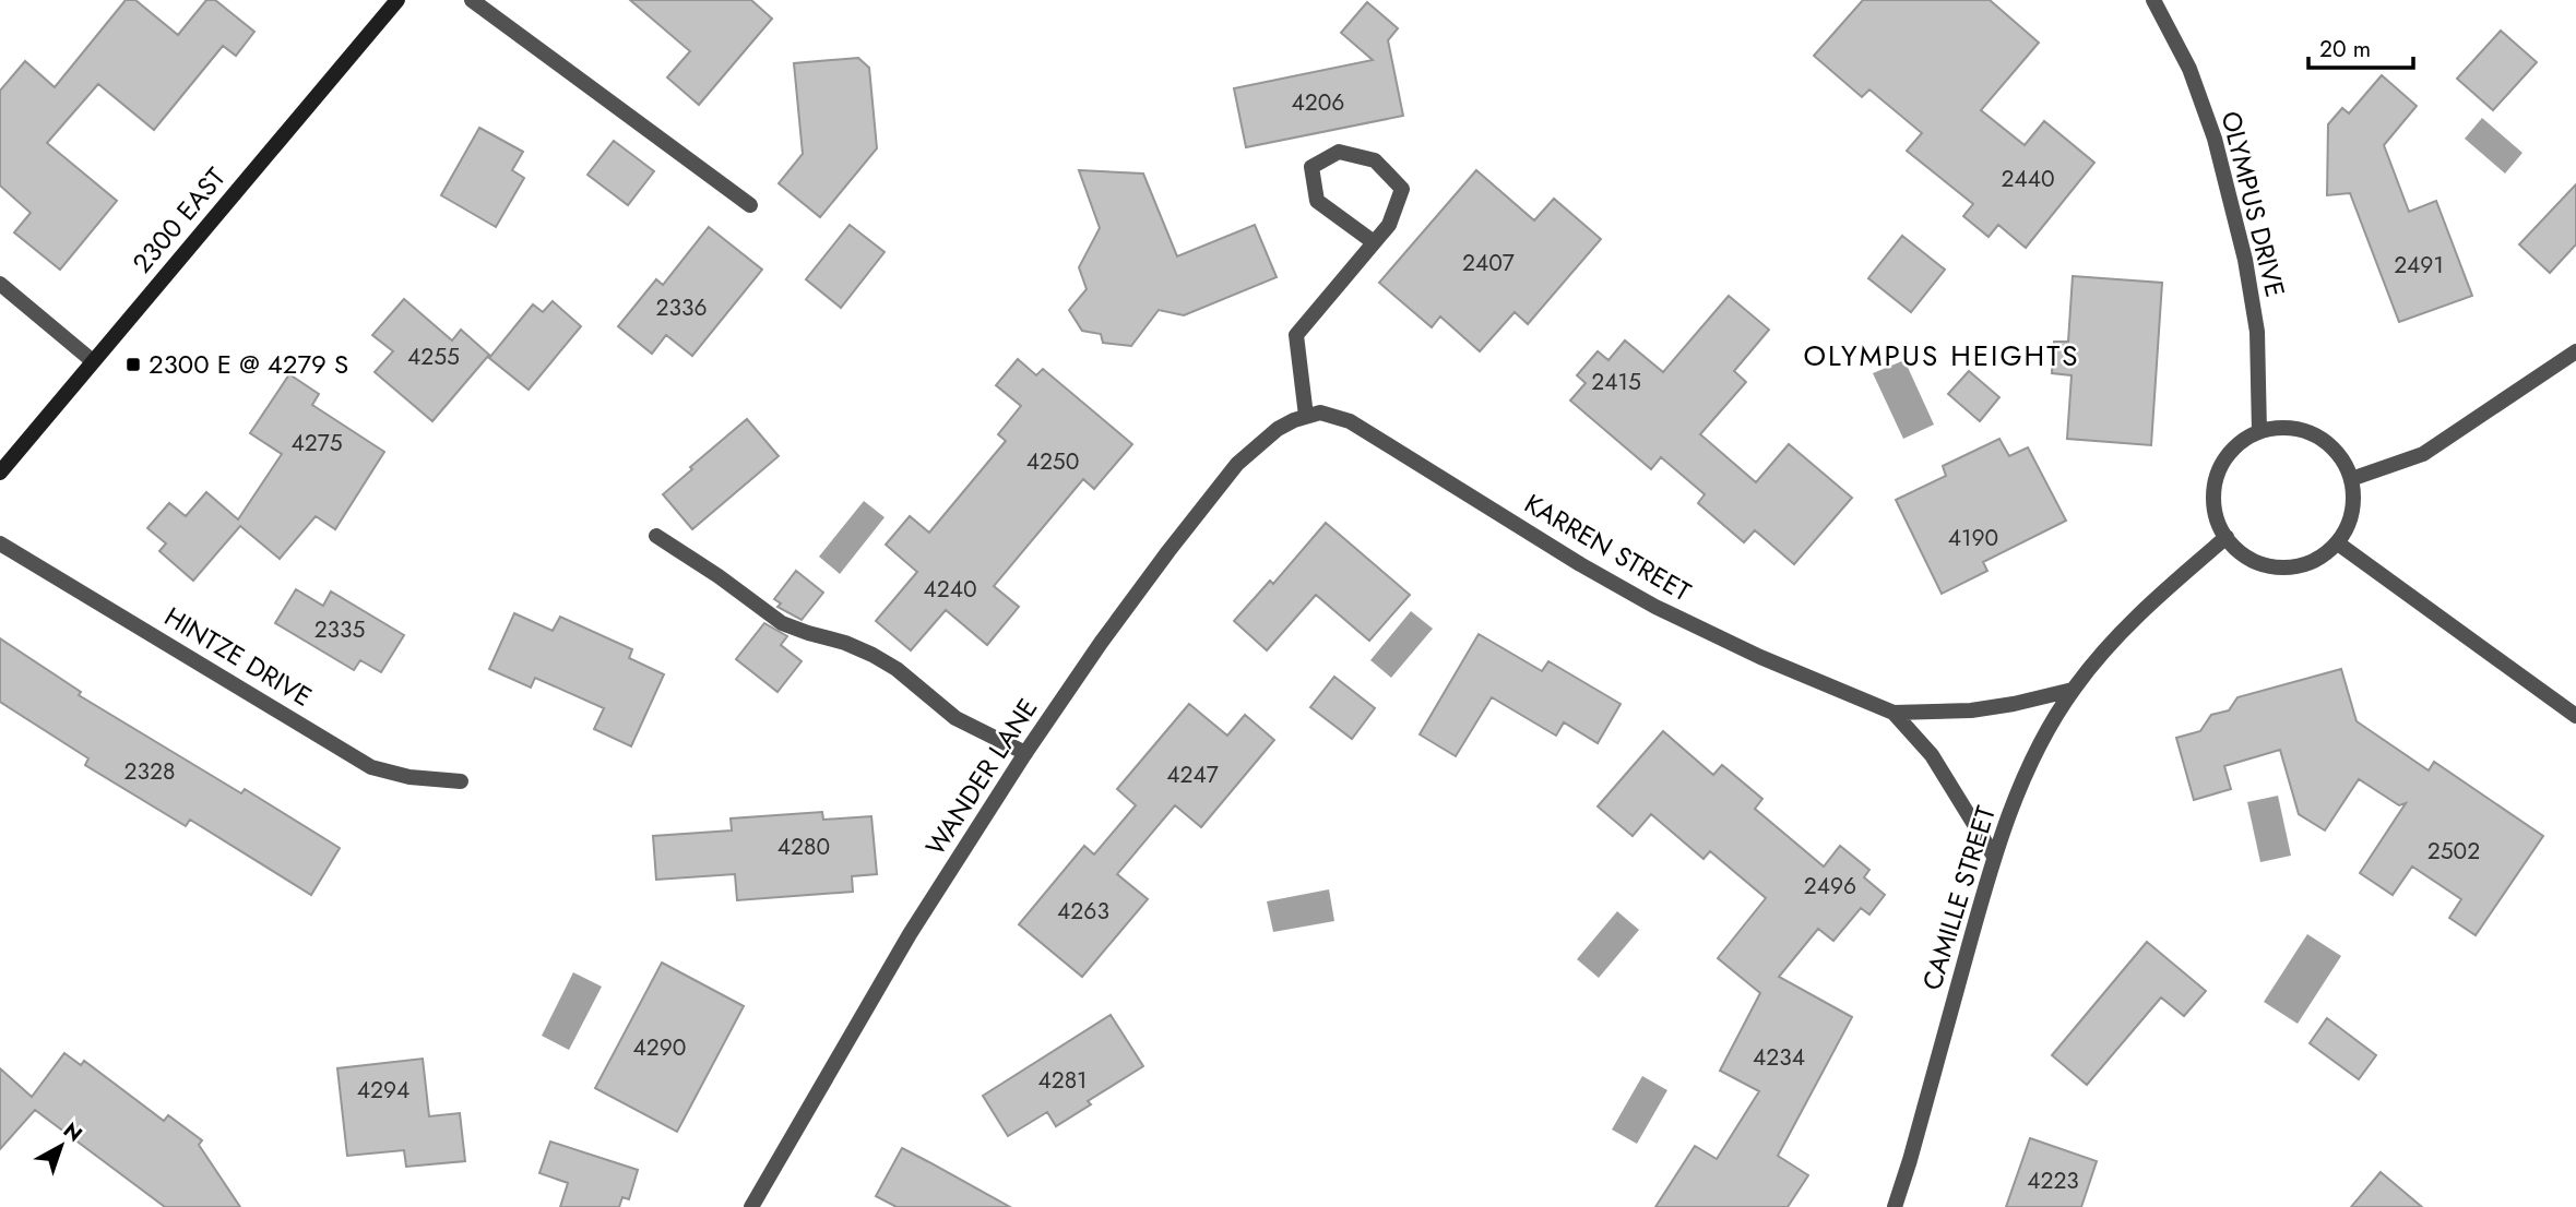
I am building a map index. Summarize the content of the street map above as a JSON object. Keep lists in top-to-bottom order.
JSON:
{
  "streets": {
    "main road": ["2300 EAST"],
    "street": [
      "OLYMPUS DRIVE",
      "KARREN STREET",
      "HINTZE DRIVE",
      "WANDER LANE",
      "CAMILLE STREET"
    ]
  },
  "crossings": [
    ["OLYMPUS DRIVE", "CAMILLE STREET"],
    ["KARREN STREET", "WANDER LANE"],
    ["KARREN STREET", "CAMILLE STREET"]
  ],
  "districts": ["OLYMPUS HEIGHTS"],
  "places": {
    "transit": ["2300 E @ 4279 S"]
  },
  "house_numbers": [
    "4206",
    "2440",
    "2407",
    "2491",
    "2336",
    "4255",
    "2415",
    "4275",
    "4250",
    "4190",
    "4240",
    "2335",
    "2328",
    "4247",
    "4280",
    "2502",
    "2496",
    "4263",
    "4290",
    "4234",
    "4281",
    "4294",
    "4223"
  ],
  "scale_bar": "20 m",
  "north": "top right"
}
